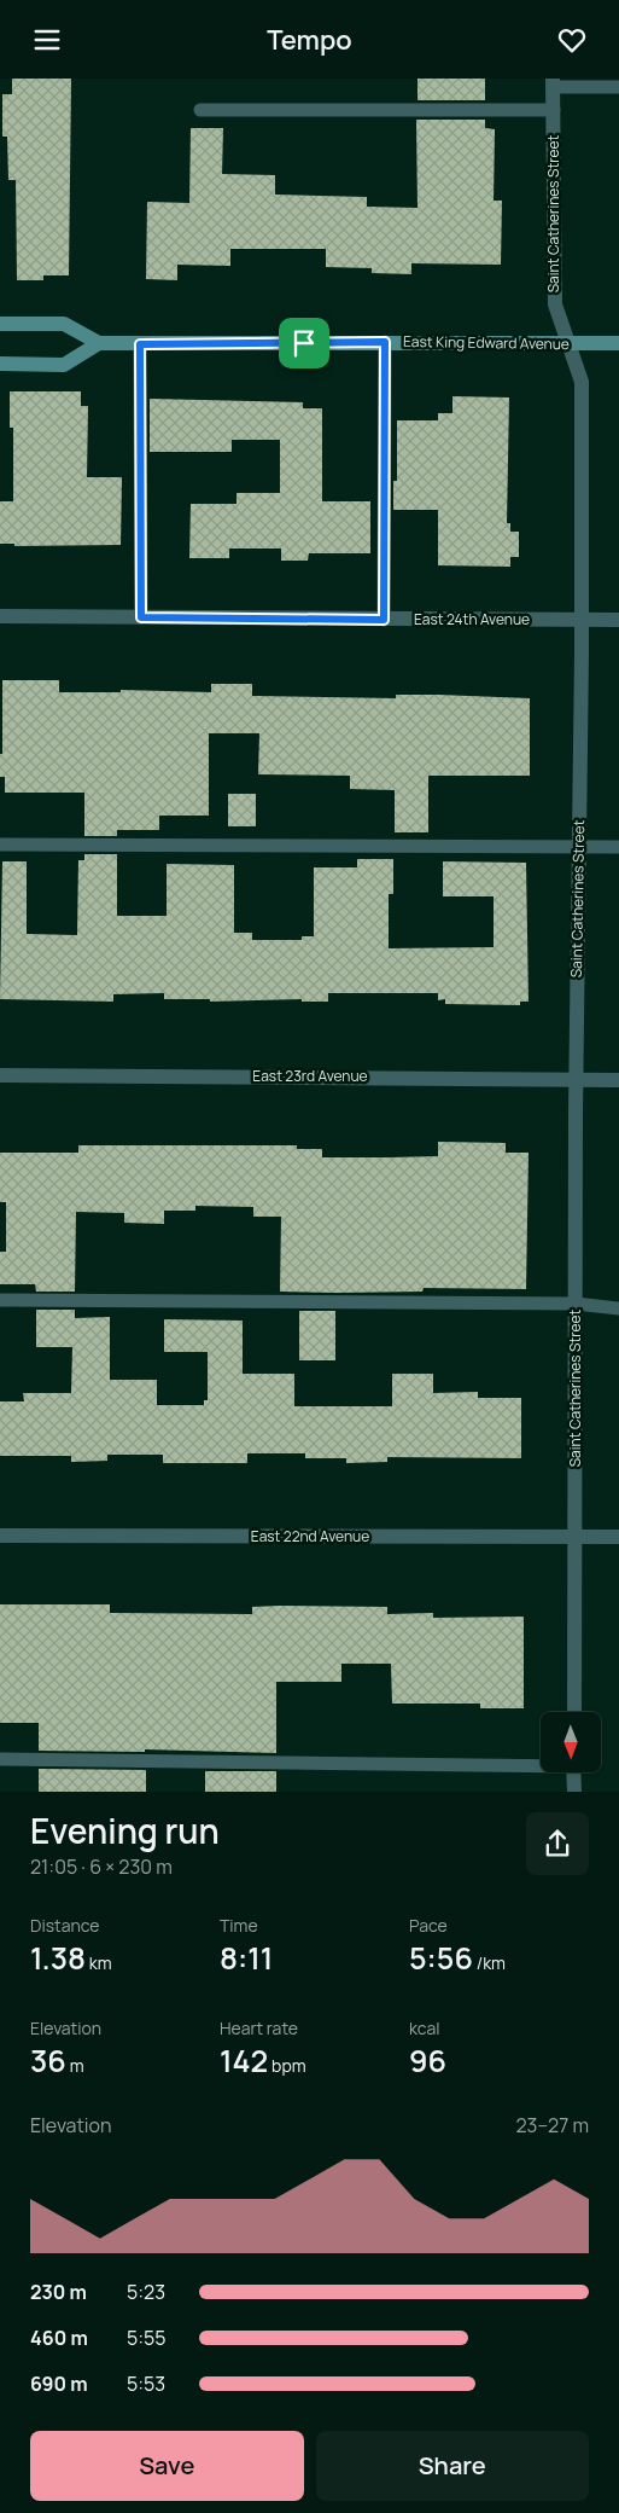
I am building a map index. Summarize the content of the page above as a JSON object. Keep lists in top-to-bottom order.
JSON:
{
  "streets": {
    "main road": ["East King Edward Avenue"],
    "street": [
      "Saint Catherines Street",
      "East 24th Avenue",
      "East 23rd Avenue",
      "East 22nd Avenue"
    ]
  },
  "crossings": [
    ["Saint Catherines Street", "East King Edward Avenue"],
    ["Saint Catherines Street", "East 24th Avenue"],
    ["Saint Catherines Street", "East 23rd Avenue"],
    ["Saint Catherines Street", "East 22nd Avenue"]
  ],
  "north": "bottom",
  "page": {
    "header": "Tempo",
    "heading": ["Evening run", "21:05 · 6 × 230 m"],
    "stats": [
      ["Distance", "1.38 km"],
      ["Time", "8:11"],
      ["Pace", "5:56 /km"],
      ["Elevation", "36 m"],
      ["Heart rate", "142 bpm"],
      ["kcal", "96"]
    ],
    "chart": ["Elevation", "23–27 m"],
    "list": [
      {
        "name": "230 m",
        "note": "5:23"
      },
      {
        "name": "460 m",
        "note": "5:55"
      },
      {
        "name": "690 m",
        "note": "5:53"
      }
    ],
    "buttons": ["Save", "Share"]
  }
}
